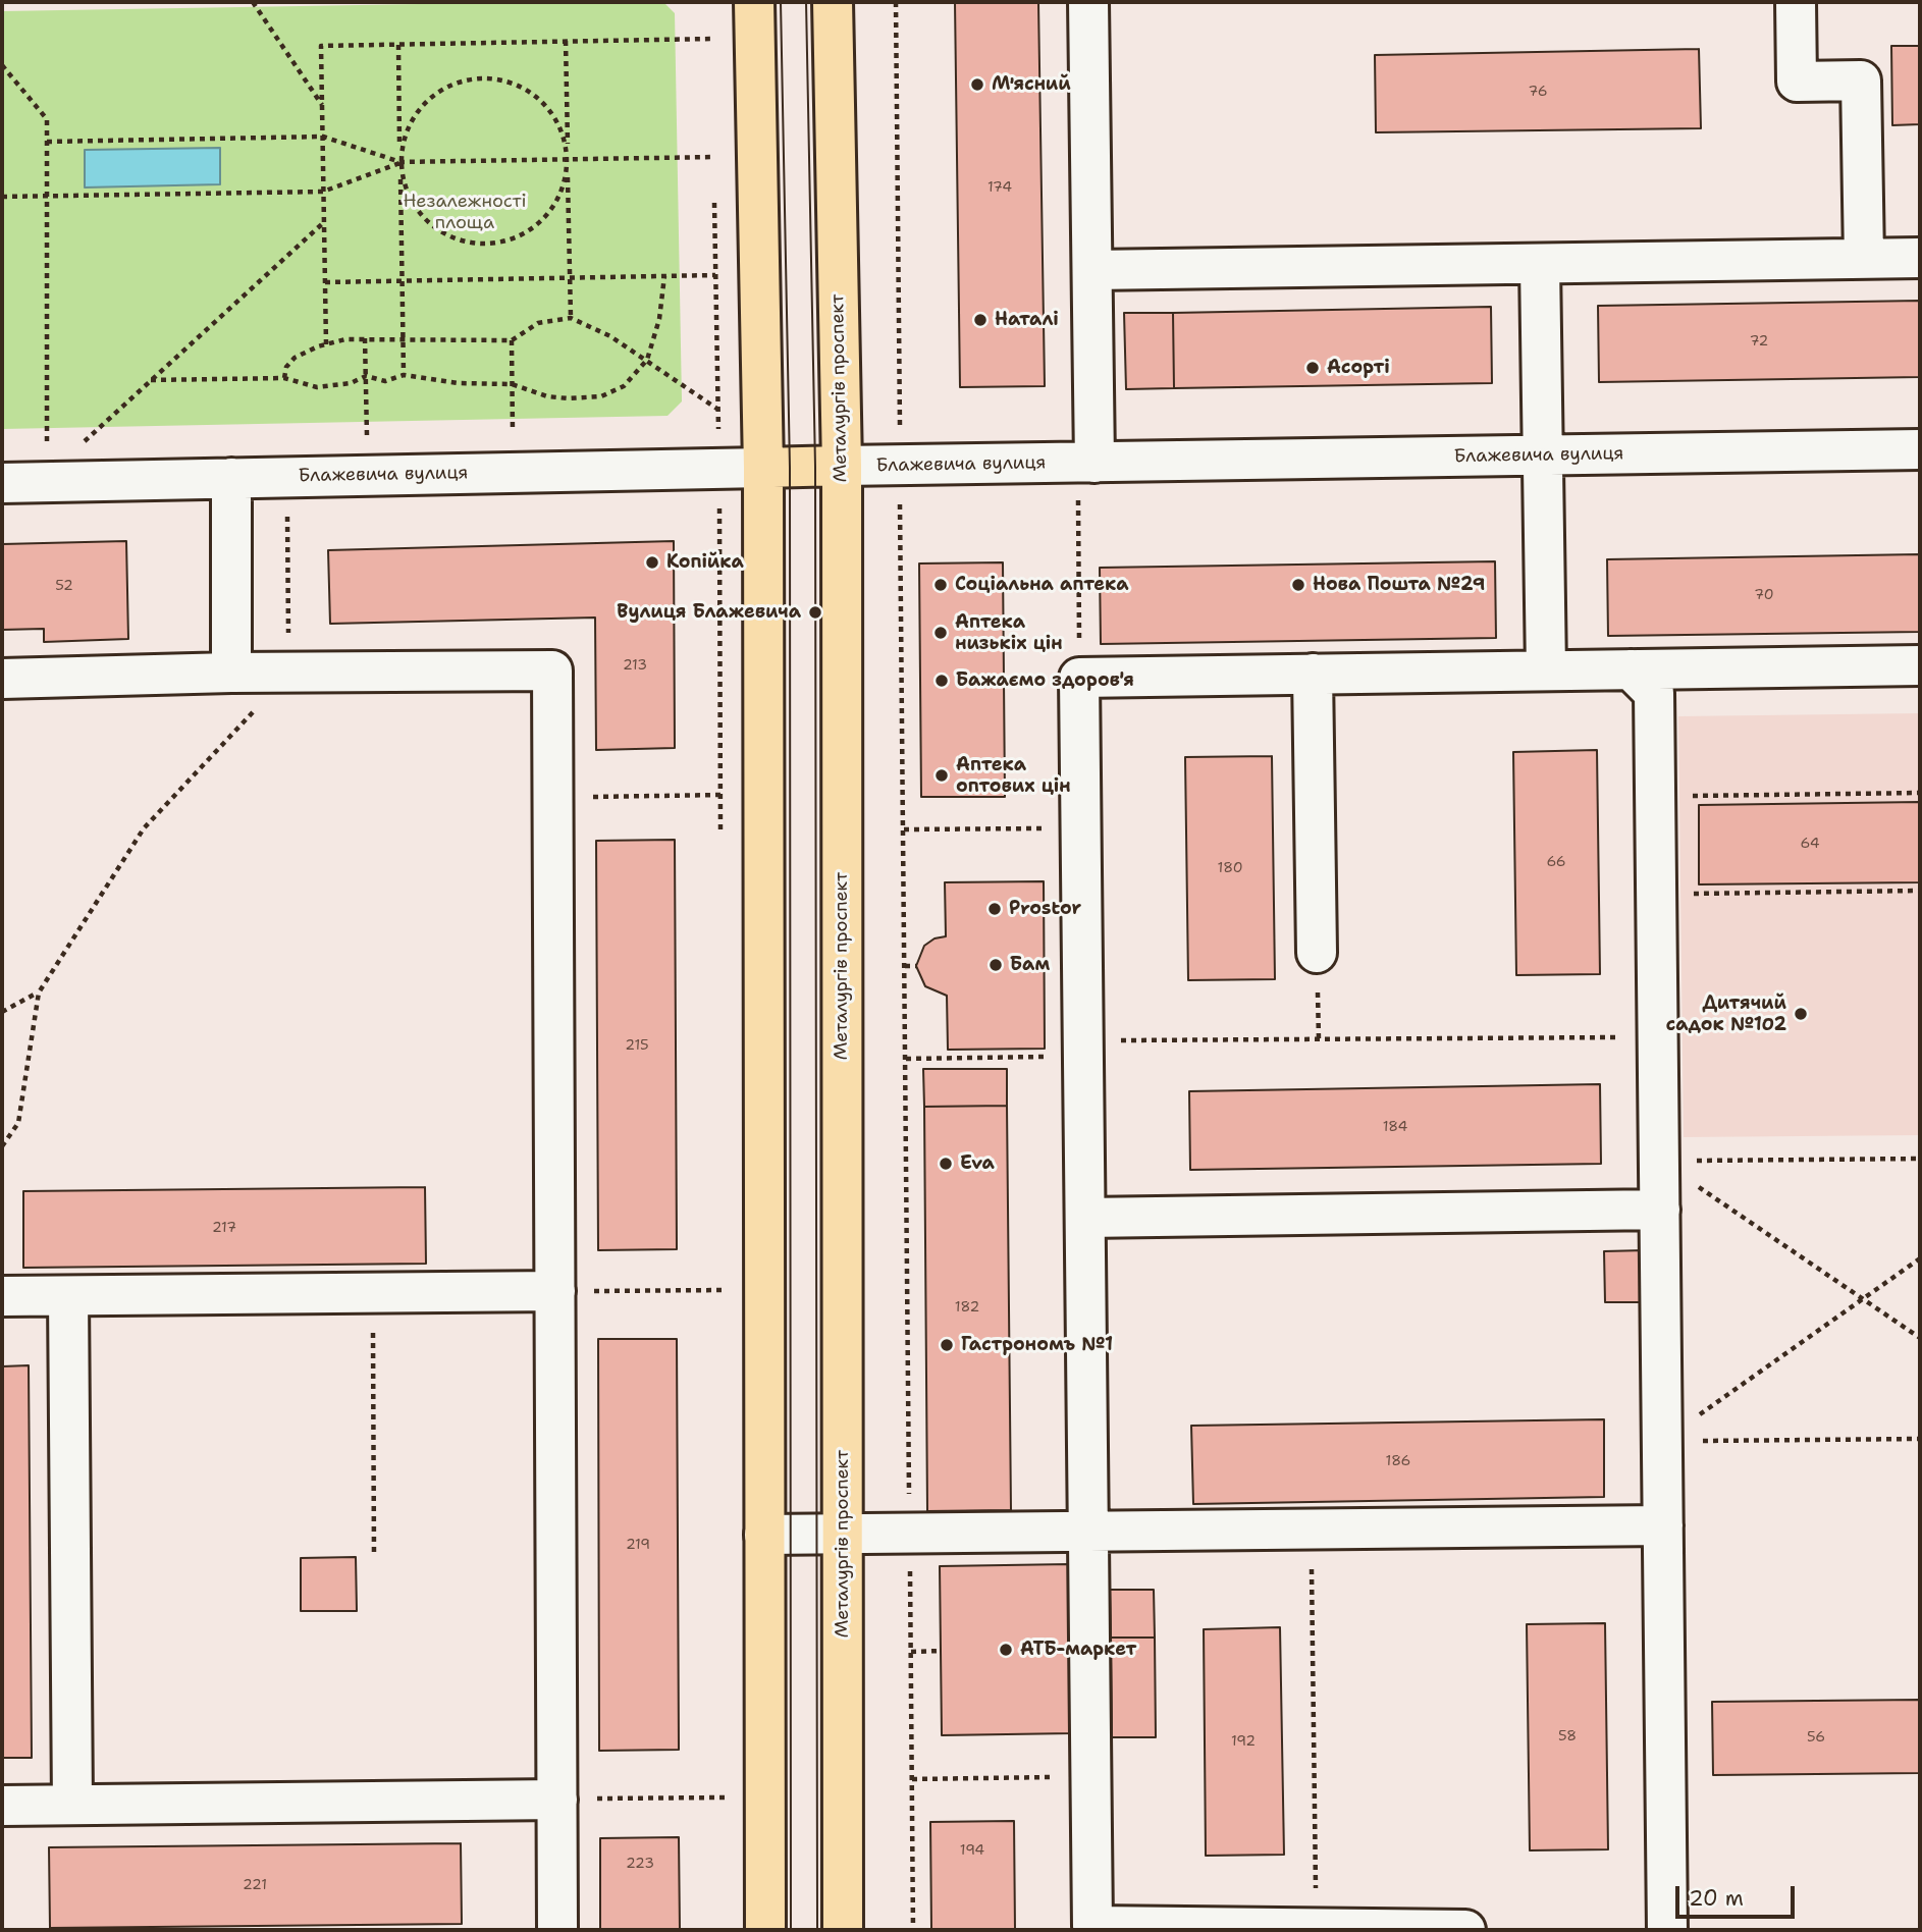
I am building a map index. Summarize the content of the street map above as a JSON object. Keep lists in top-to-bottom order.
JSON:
{
  "streets": {
    "main road": ["Металургів проспект", "Блажевича вулиця"]
  },
  "crossings": [
    ["Металургів проспект", "Блажевича вулиця"]
  ],
  "parks": ["Незалежності площа"],
  "places": [
    "М'ясний",
    "Наталі",
    "Асорті",
    "Копійка",
    "Соціальна аптека",
    "Нова Пошта №29",
    "Вулиця Блажевича",
    "Аптека низькіх цін",
    "Бажаємо здоров'я",
    "Аптека оптових цін",
    "Prostor",
    "Бам",
    "Дитячий садок №102",
    "Eva",
    "Гастрономъ №1",
    "АТБ-маркет"
  ],
  "house_numbers": [
    "76",
    "174",
    "72",
    "52",
    "70",
    "213",
    "64",
    "66",
    "180",
    "215",
    "184",
    "217",
    "182",
    "186",
    "219",
    "58",
    "56",
    "192",
    "194",
    "223",
    "221"
  ],
  "scale_bar": "20 m"
}
